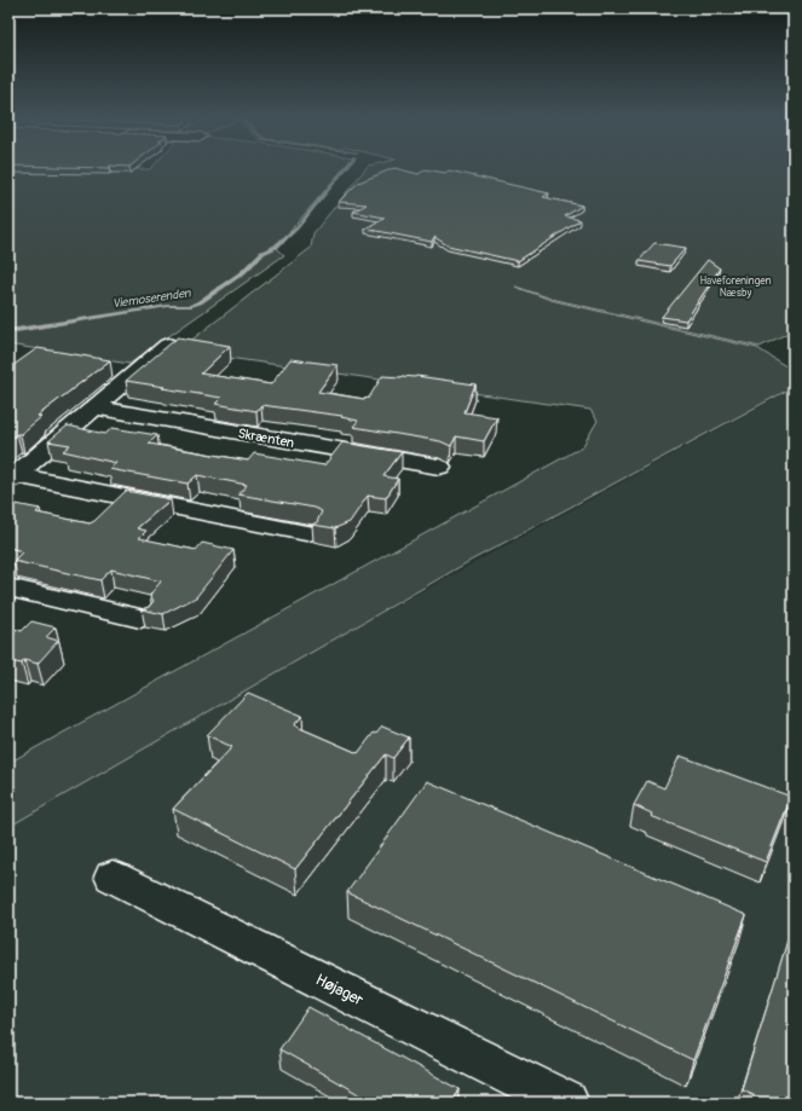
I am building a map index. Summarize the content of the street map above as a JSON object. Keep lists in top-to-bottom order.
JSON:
{
  "streets": {
    "street": ["Skrænten", "Højager"]
  },
  "water": ["Viemoserenden"],
  "parks": ["Haveforeningen Næsby"]
}
